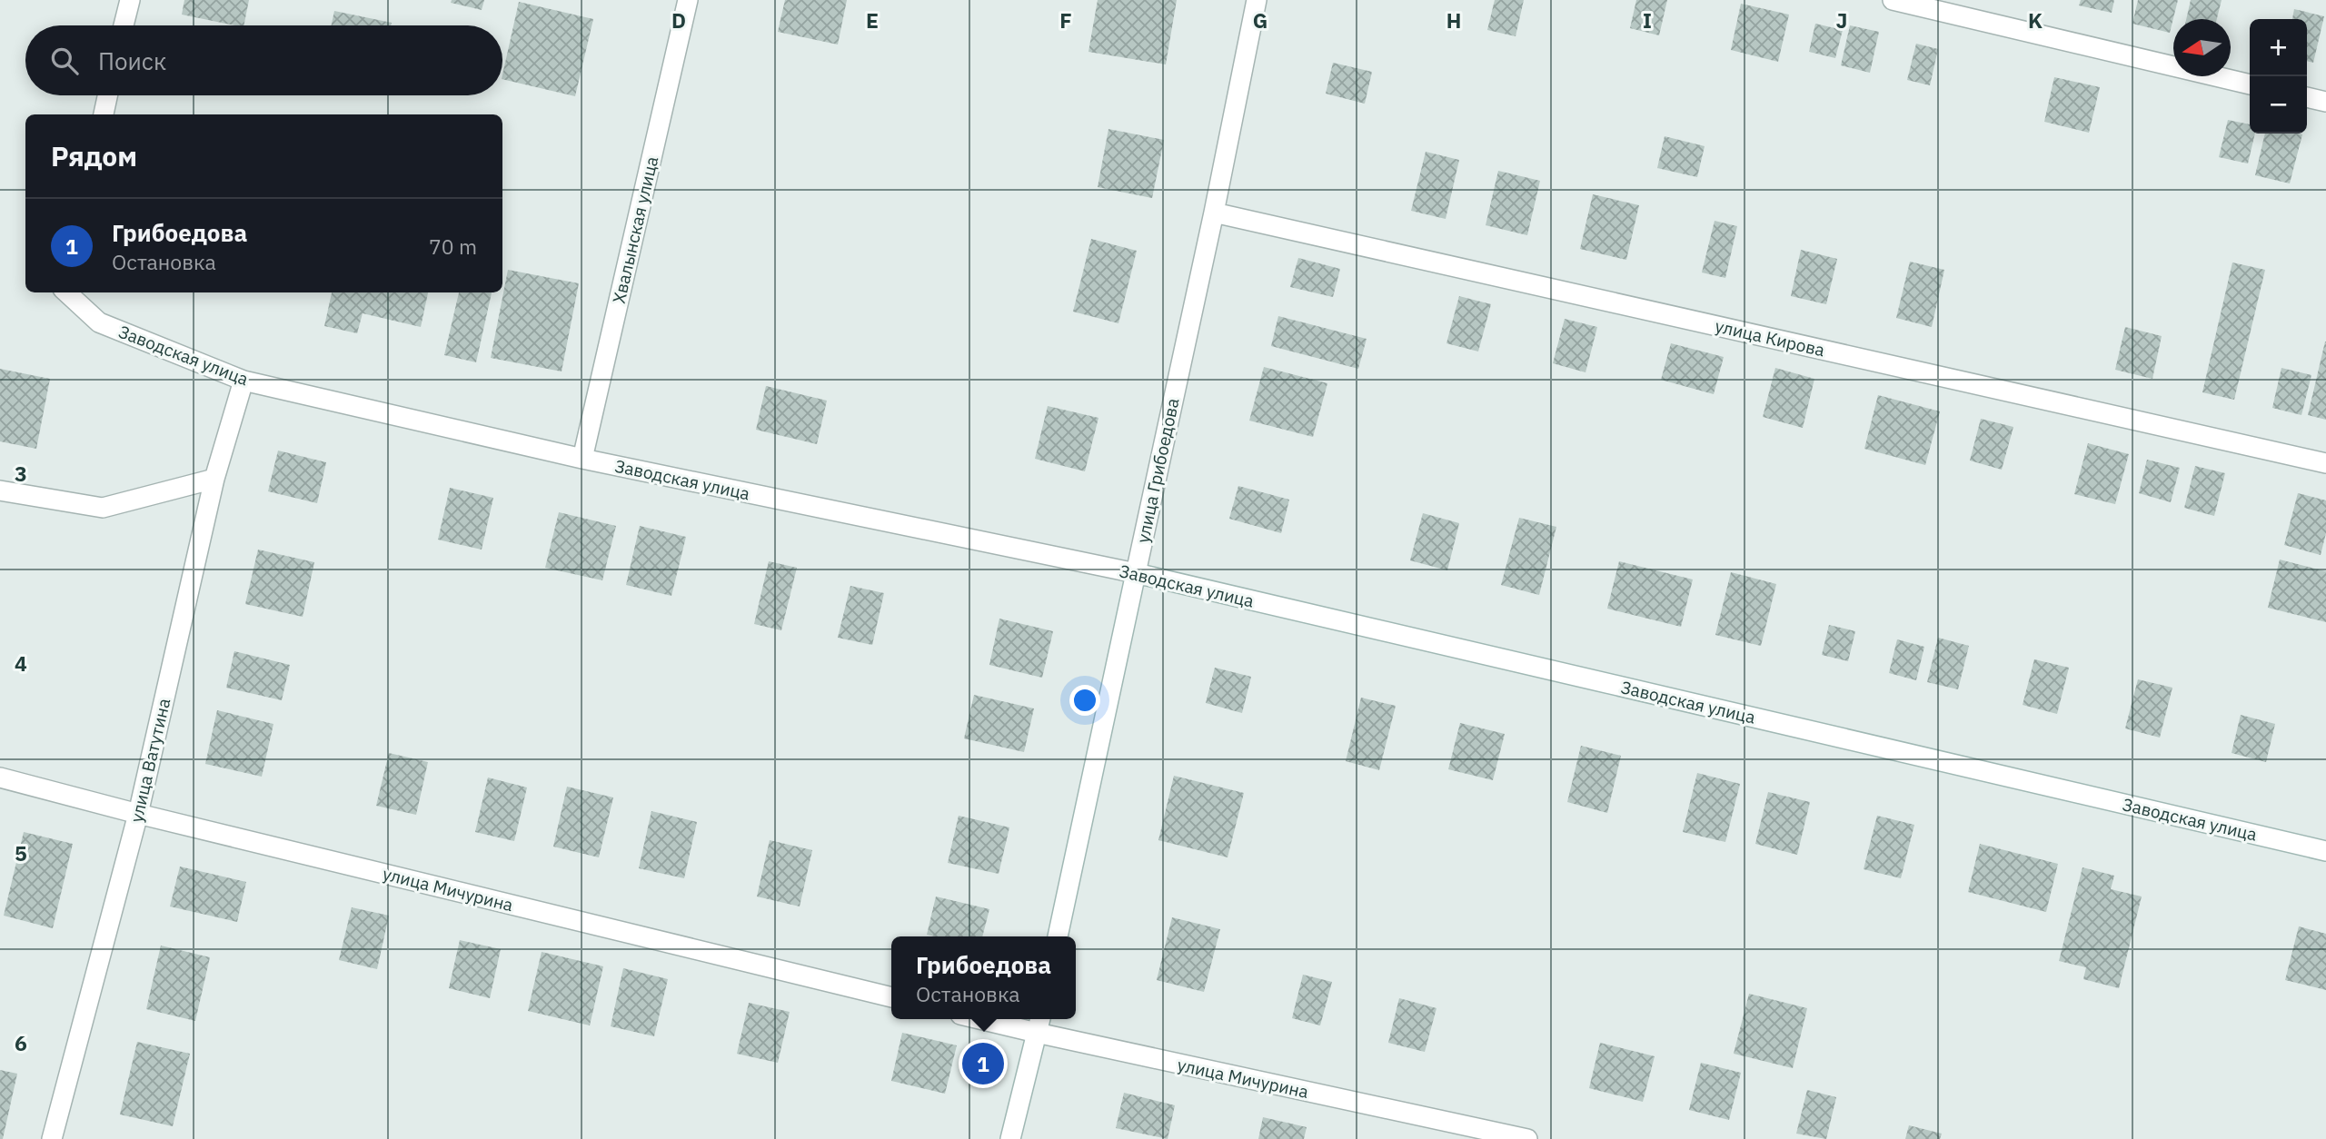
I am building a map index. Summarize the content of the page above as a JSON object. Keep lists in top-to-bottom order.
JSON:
{
  "streets": {
    "street": [
      "Хвалынская улица",
      "улица Кирова",
      "Заводская улица",
      "улица Грибоедова",
      "улица Ватутина",
      "улица Мичурина"
    ]
  },
  "crossings": [
    ["Хвалынская улица", "Заводская улица"],
    ["улица Кирова", "улица Грибоедова"],
    ["Заводская улица", "улица Грибоедова"],
    ["Заводская улица", "улица Ватутина"],
    ["улица Ватутина", "улица Мичурина"]
  ],
  "north": "left",
  "page": {
    "map_buttons": ["+", "−"],
    "search": "Поиск",
    "heading": "Рядом",
    "list": [
      {
        "mark": "1",
        "name": "Грибоедова",
        "note": "Остановка",
        "value": "70 m"
      }
    ],
    "popup": ["Грибоедова", "Остановка"],
    "pins": "1"
  },
  "grid": {
    "columns": [
      "D",
      "E",
      "F",
      "G",
      "H",
      "I",
      "J",
      "K"
    ],
    "rows": [
      "3",
      "4",
      "5",
      "6"
    ]
  }
}
